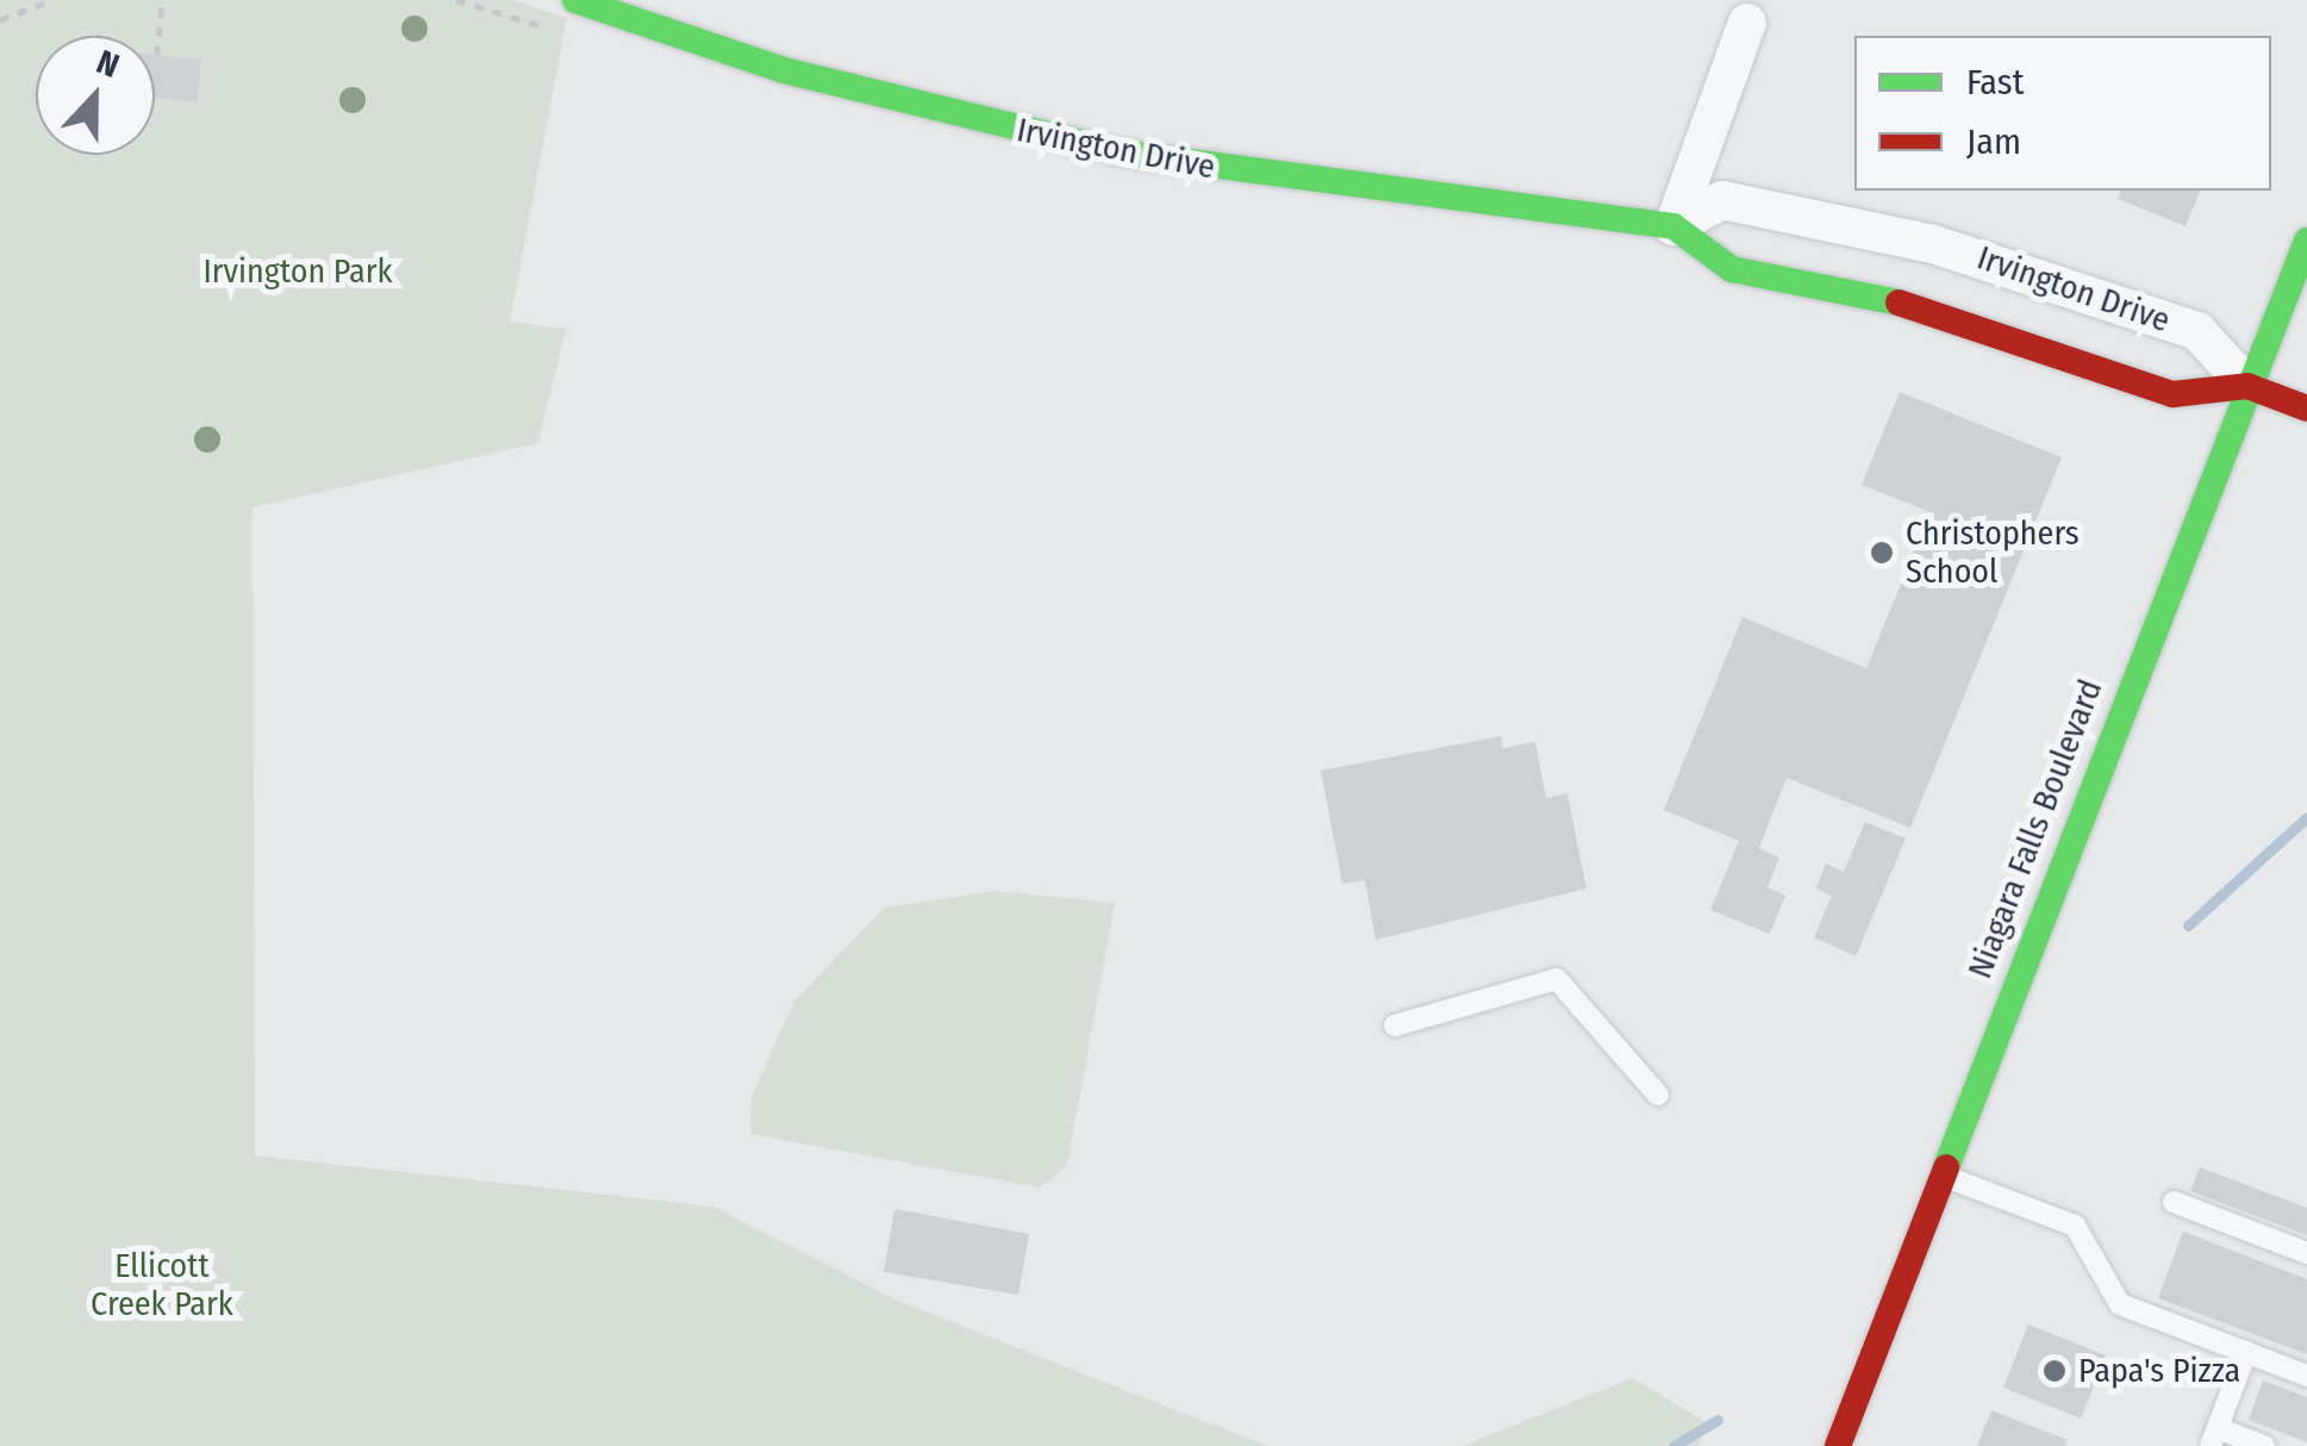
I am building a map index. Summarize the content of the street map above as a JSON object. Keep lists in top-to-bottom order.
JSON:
{
  "streets": {
    "street": ["Irvington Drive", "Niagara Falls Boulevard"]
  },
  "crossings": [
    ["Irvington Drive", "Niagara Falls Boulevard"]
  ],
  "parks": ["Irvington Park", "Ellicott Creek Park"],
  "places": ["Christophers School", "Papa's Pizza"],
  "legend": ["Fast", "Jam"],
  "north": "top"
}
